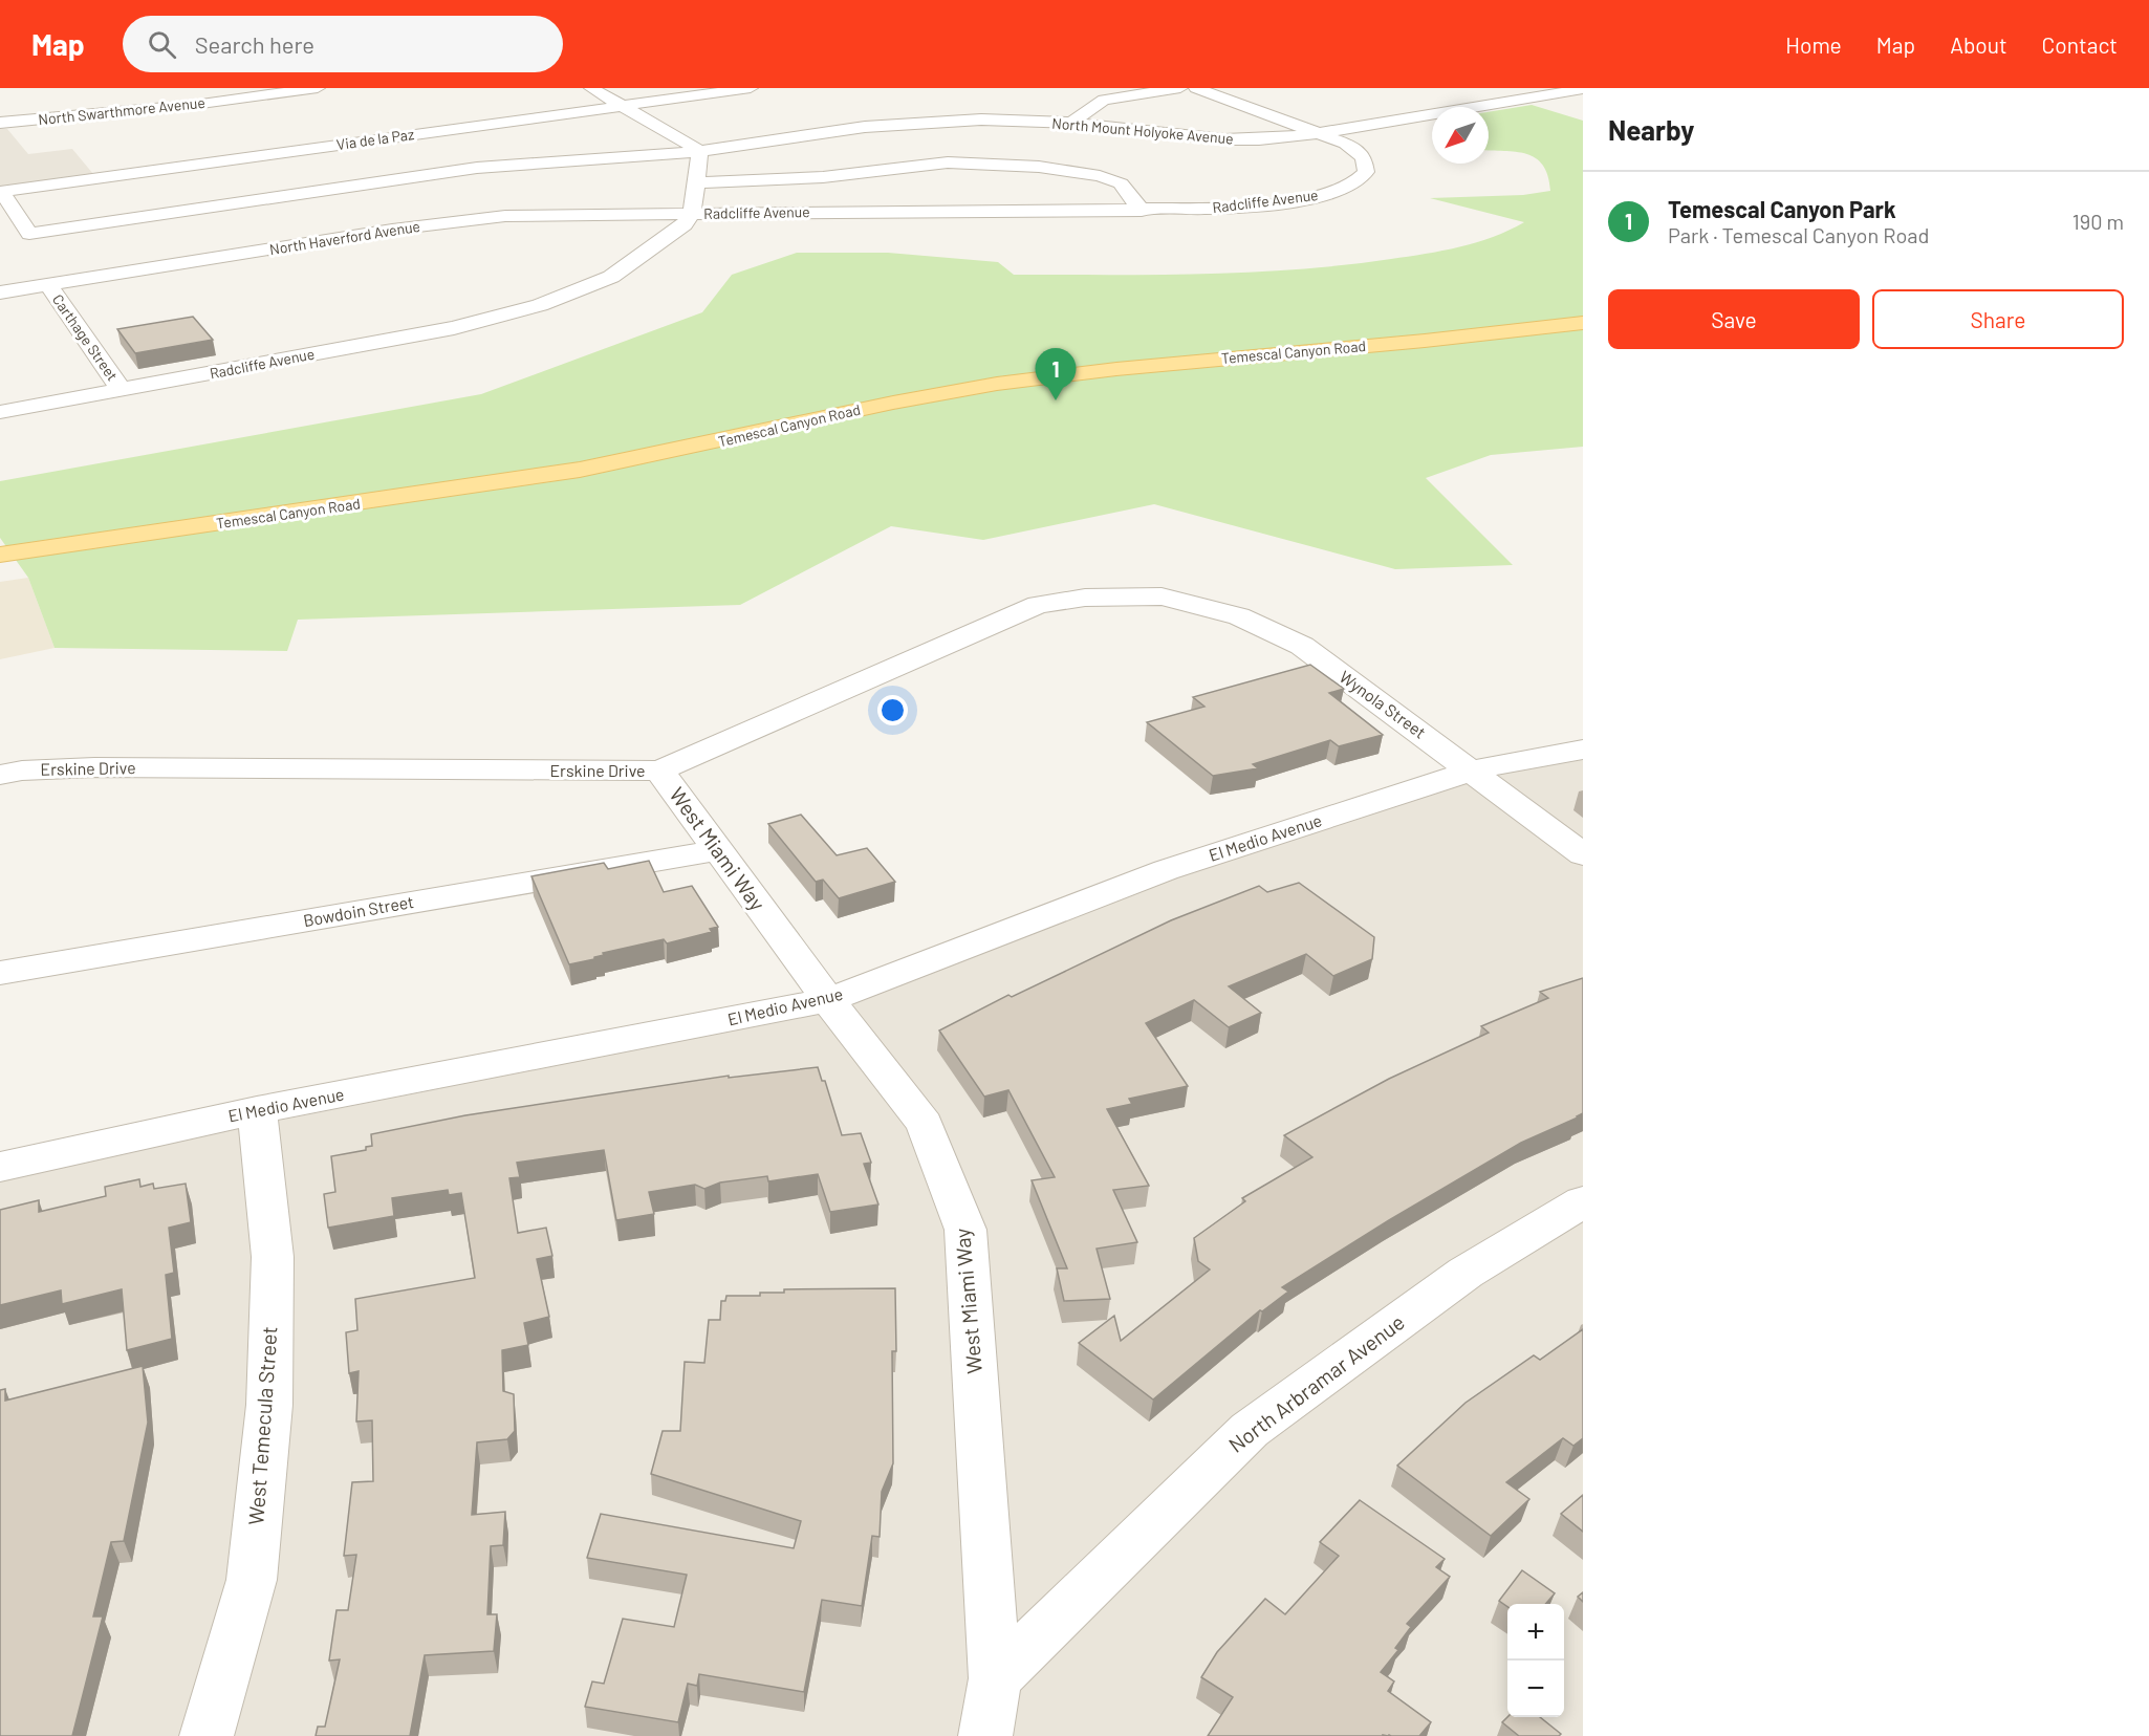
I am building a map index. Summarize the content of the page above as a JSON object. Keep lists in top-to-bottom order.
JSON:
{
  "streets": {
    "main road": ["Temescal Canyon Road"],
    "street": [
      "North Swarthmore Avenue",
      "North Mount Holyoke Avenue",
      "Via de la Paz",
      "Radcliffe Avenue",
      "North Haverford Avenue",
      "Carthage Street",
      "Wynola Street",
      "Erskine Drive",
      "El Medio Avenue",
      "West Miami Way",
      "Bowdoin Street",
      "North Arbramar Avenue",
      "West Temecula Street"
    ]
  },
  "crossings": [
    ["North Mount Holyoke Avenue", "Via de la Paz"],
    ["North Mount Holyoke Avenue", "Radcliffe Avenue"],
    ["Radcliffe Avenue", "North Haverford Avenue"],
    ["Radcliffe Avenue", "Carthage Street"],
    ["North Haverford Avenue", "Carthage Street"],
    ["Wynola Street", "Erskine Drive"],
    ["Wynola Street", "El Medio Avenue"],
    ["Erskine Drive", "West Miami Way"],
    ["El Medio Avenue", "West Miami Way"],
    ["El Medio Avenue", "West Temecula Street"],
    ["West Miami Way", "Bowdoin Street"],
    ["West Miami Way", "North Arbramar Avenue"]
  ],
  "north": "bottom left",
  "page": {
    "header": "Map",
    "search": "Search here",
    "nav": [
      "Home",
      "Map",
      "About",
      "Contact"
    ],
    "heading": "Nearby",
    "list": [
      {
        "mark": "1",
        "name": "Temescal Canyon Park",
        "note": "Park · Temescal Canyon Road",
        "value": "190 m"
      }
    ],
    "buttons": ["Save", "Share"],
    "pins": "1",
    "map_buttons": ["+", "−"]
  }
}
